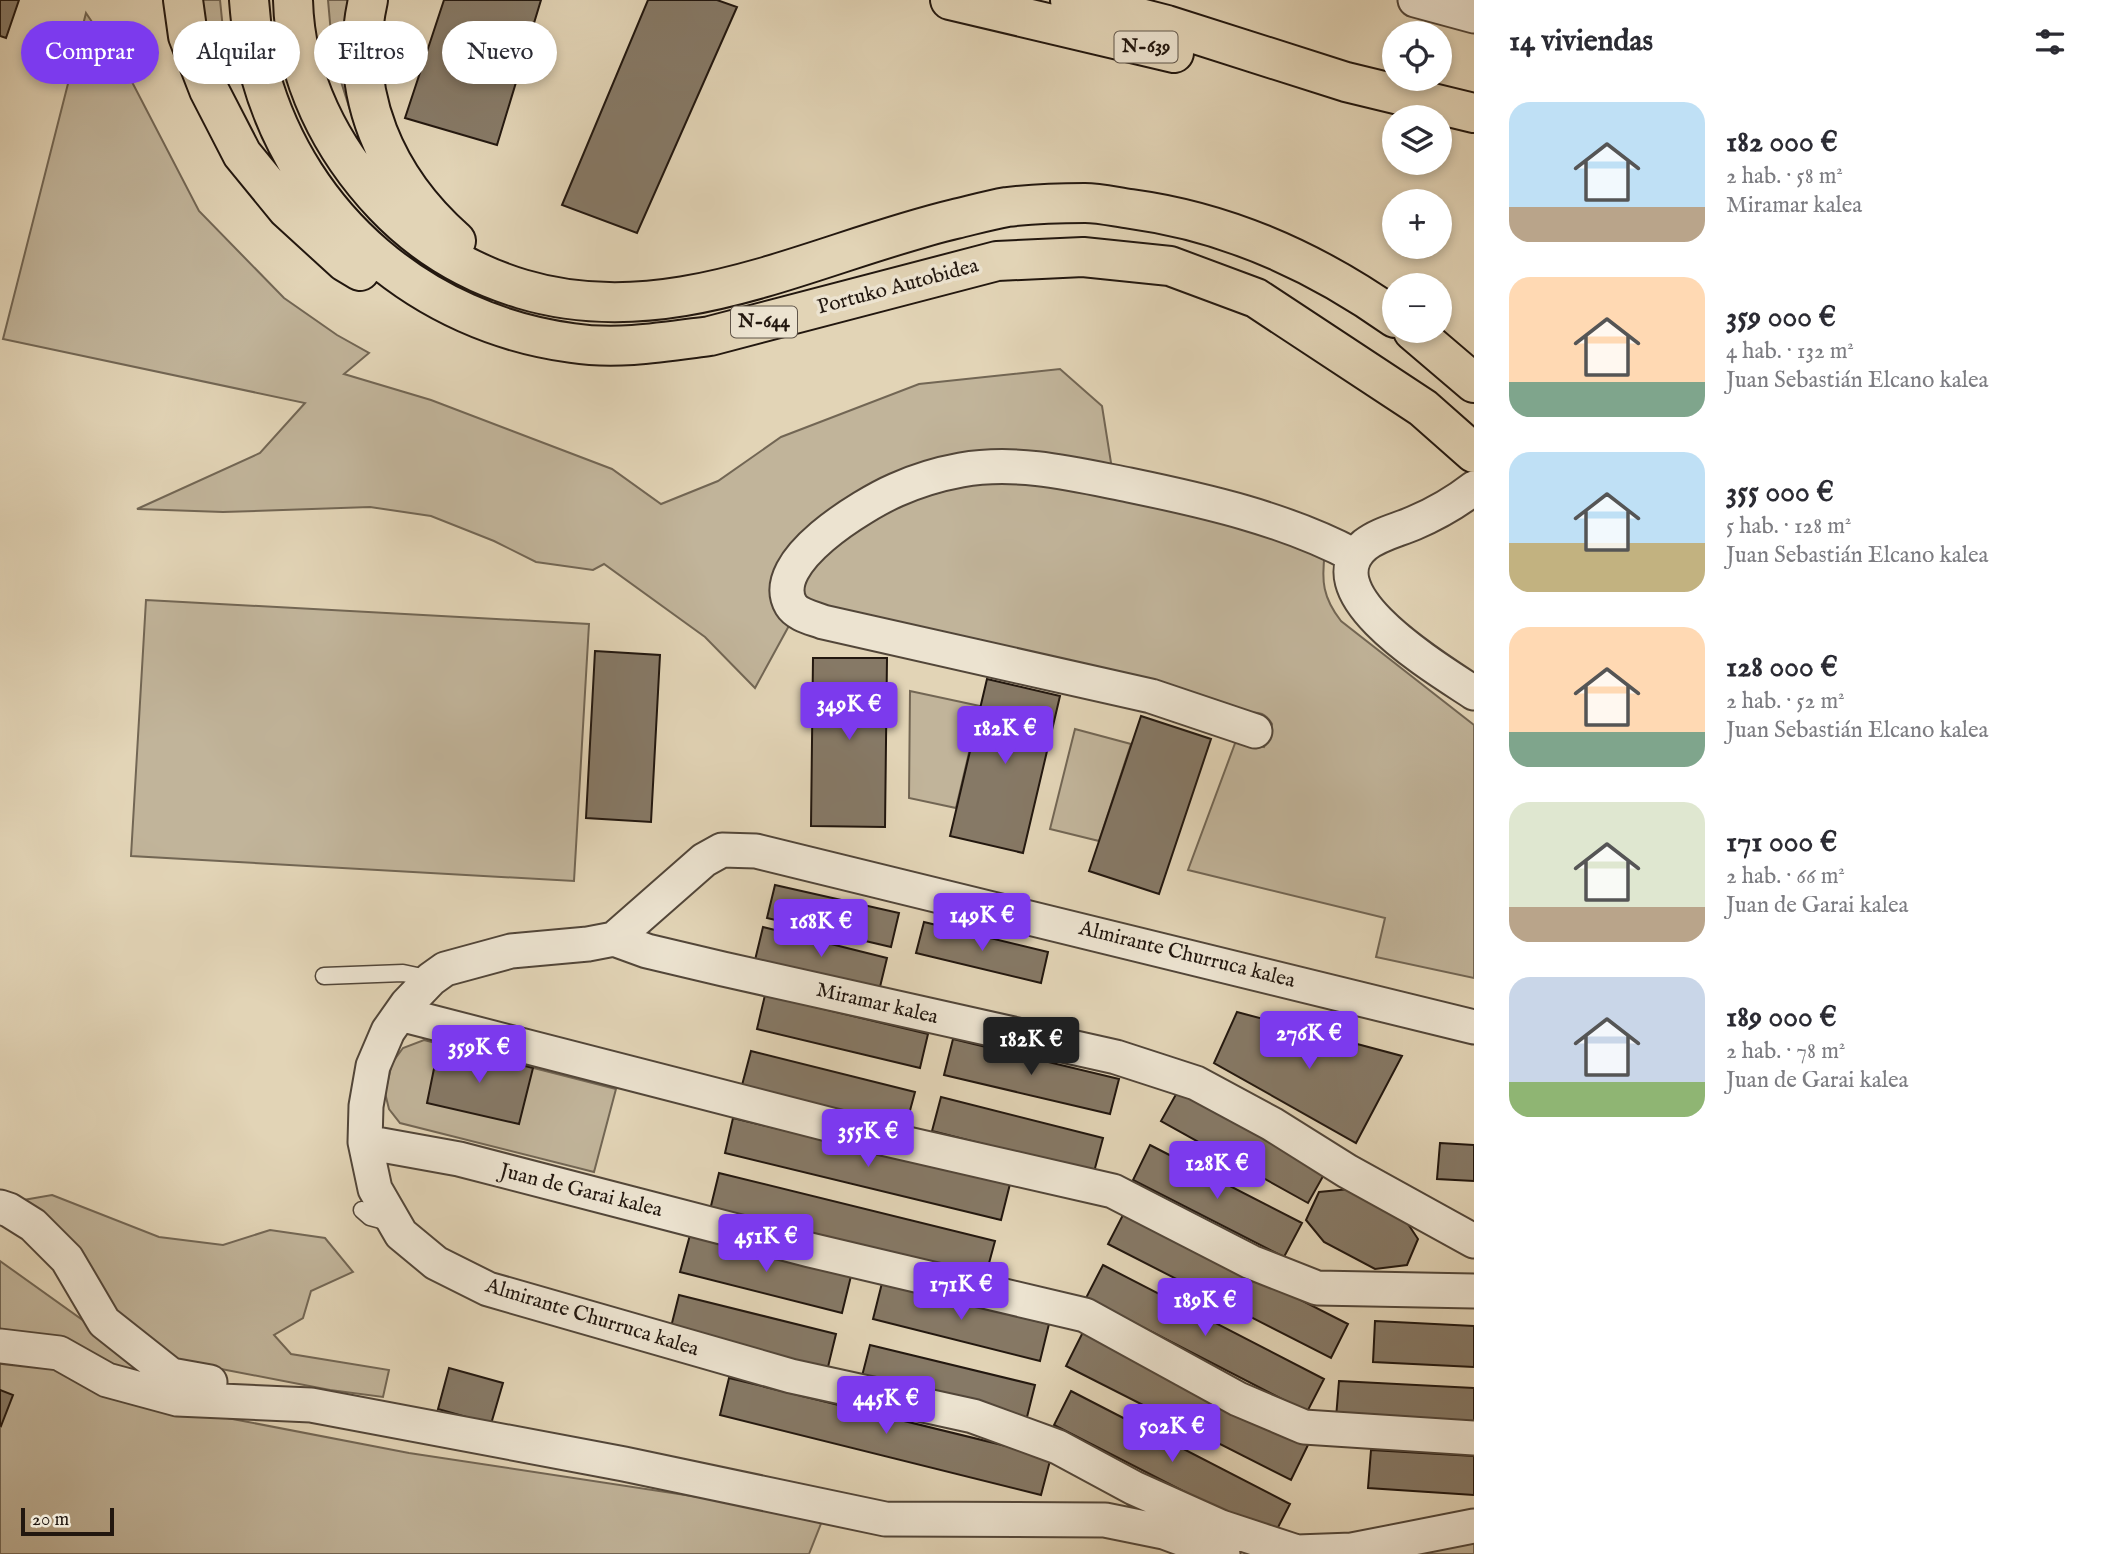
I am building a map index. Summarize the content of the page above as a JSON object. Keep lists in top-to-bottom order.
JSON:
{
  "streets": {
    "highway": ["N-639", "Portuko Autobidea", "N-644"],
    "street": ["Almirante Churruca kalea", "Miramar kalea", "Juan de Garai kalea"]
  },
  "crossings": [
    ["Almirante Churruca kalea", "Miramar kalea"],
    ["Almirante Churruca kalea", "Juan de Garai kalea"]
  ],
  "scale_bar": "20 m",
  "page": {
    "heading": "14 viviendas",
    "map_buttons": ["+", "−"],
    "chip": [
      "Comprar",
      "Alquilar",
      "Filtros",
      "Nuevo"
    ],
    "list": [
      {
        "name": "182 000 €",
        "note": "2 hab. · 58 m² · Miramar kalea"
      },
      {
        "name": "359 000 €",
        "note": "4 hab. · 132 m² · Juan Sebastián Elcano kalea"
      },
      {
        "name": "355 000 €",
        "note": "5 hab. · 128 m² · Juan Sebastián Elcano kalea"
      },
      {
        "name": "128 000 €",
        "note": "2 hab. · 52 m² · Juan Sebastián Elcano kalea"
      },
      {
        "name": "171 000 €",
        "note": "2 hab. · 66 m² · Juan de Garai kalea"
      },
      {
        "name": "189 000 €",
        "note": "2 hab. · 78 m² · Juan de Garai kalea"
      }
    ],
    "price": [
      "349K €",
      "182K €",
      "149K €",
      "168K €",
      "276K €",
      "182K €",
      "359K €",
      "355K €",
      "128K €",
      "451K €",
      "171K €",
      "189K €",
      "445K €",
      "502K €"
    ],
    "scale": "20 m"
  }
}
